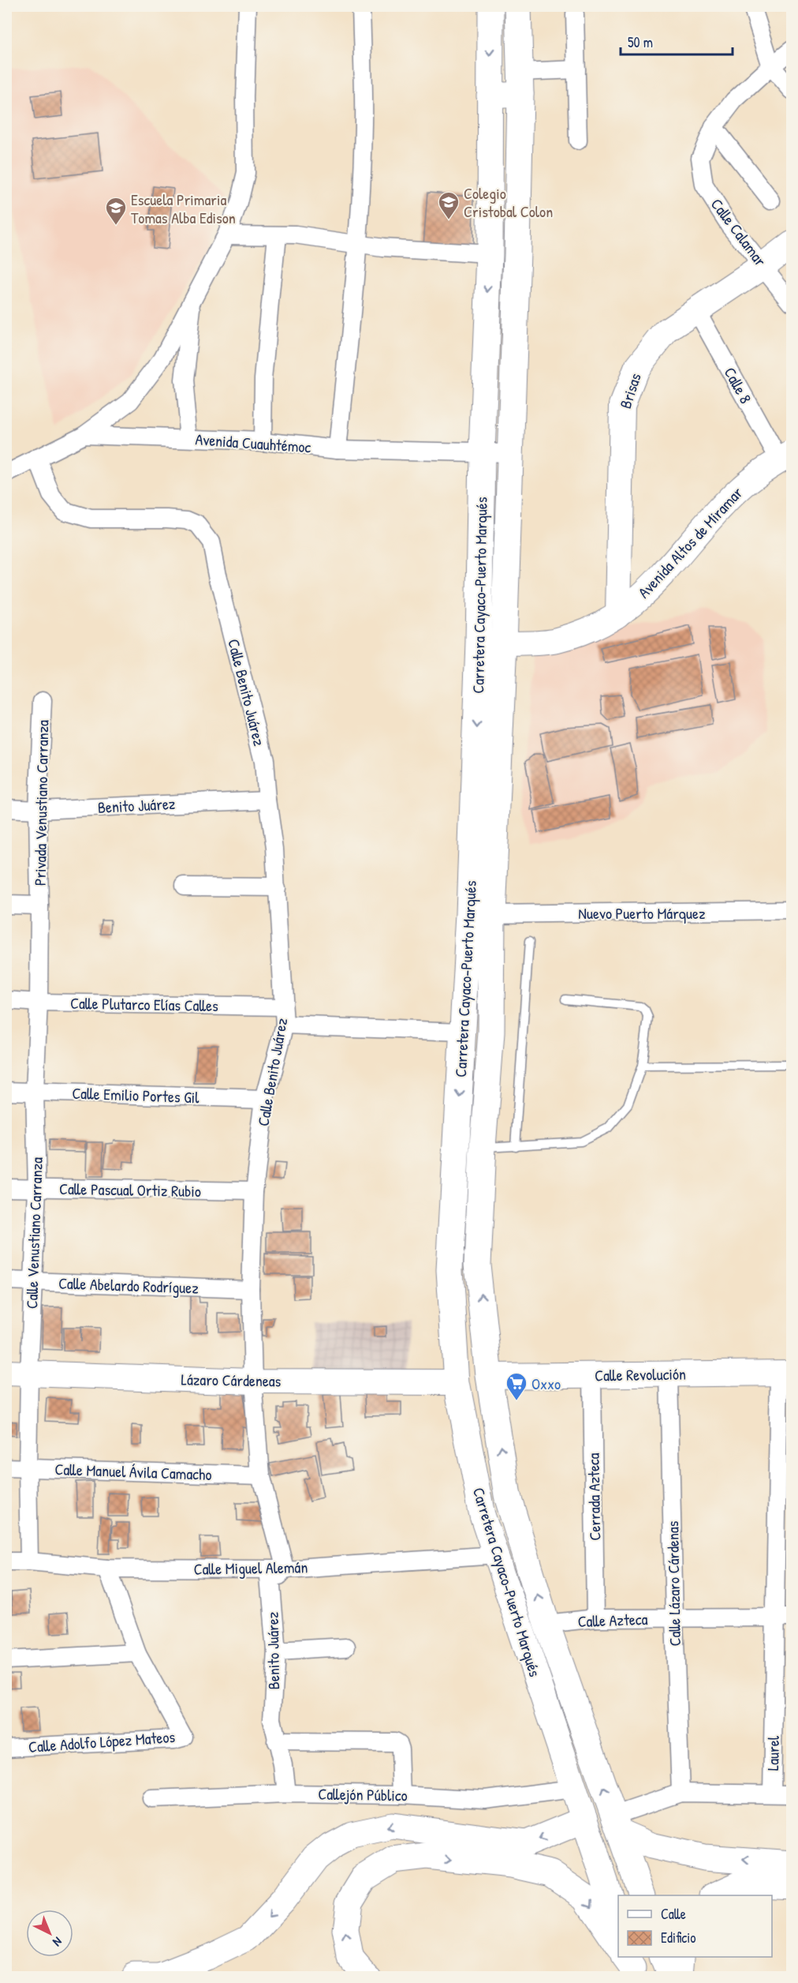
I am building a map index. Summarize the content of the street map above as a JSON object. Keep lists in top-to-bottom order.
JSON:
{
  "streets": {
    "main road": ["Carretera Cayaco-Puerto Marqués"],
    "street": [
      "Calle Calamar",
      "Calle 8",
      "Brisas",
      "Avenida Cuauhtémoc",
      "Avenida Altos de Miramar",
      "Calle Benito Juárez",
      "Privada Venustiano Carranza",
      "Benito Juárez",
      "Nuevo Puerto Márquez",
      "Calle Plutarco Elías Calles",
      "Calle Emilio Portes Gil",
      "Calle Pascual Ortiz Rubio",
      "Calle Venustiano Carranza",
      "Calle Abelardo Rodríguez",
      "Calle Revolución",
      "Lázaro Cárdeneas",
      "Calle Manuel Ávila Camacho",
      "Cerrada Azteca",
      "Calle Miguel Alemán",
      "Calle Lázaro Cárdenas",
      "Calle Azteca",
      "Calle Adolfo López Mateos",
      "Laurel",
      "Callejón Público"
    ]
  },
  "crossings": [
    ["Calle Calamar", "Brisas"],
    ["Calle 8", "Brisas"],
    ["Calle 8", "Avenida Altos de Miramar"],
    ["Brisas", "Avenida Altos de Miramar"],
    ["Avenida Cuauhtémoc", "Carretera Cayaco-Puerto Marqués"],
    ["Avenida Cuauhtémoc", "Calle Benito Juárez"],
    ["Avenida Altos de Miramar", "Carretera Cayaco-Puerto Marqués"],
    ["Carretera Cayaco-Puerto Marqués", "Nuevo Puerto Márquez"],
    ["Carretera Cayaco-Puerto Marqués", "Calle Revolución"],
    ["Carretera Cayaco-Puerto Marqués", "Lázaro Cárdeneas"],
    ["Carretera Cayaco-Puerto Marqués", "Calle Miguel Alemán"],
    ["Carretera Cayaco-Puerto Marqués", "Calle Azteca"],
    ["Carretera Cayaco-Puerto Marqués", "Callejón Público"],
    ["Calle Benito Juárez", "Benito Juárez"],
    ["Calle Benito Juárez", "Calle Plutarco Elías Calles"],
    ["Calle Benito Juárez", "Calle Emilio Portes Gil"],
    ["Calle Benito Juárez", "Calle Pascual Ortiz Rubio"],
    ["Calle Benito Juárez", "Calle Abelardo Rodríguez"],
    ["Calle Benito Juárez", "Lázaro Cárdeneas"],
    ["Calle Benito Juárez", "Calle Manuel Ávila Camacho"],
    ["Calle Benito Juárez", "Calle Miguel Alemán"],
    ["Privada Venustiano Carranza", "Benito Juárez"],
    ["Privada Venustiano Carranza", "Calle Venustiano Carranza"],
    ["Benito Juárez", "Calle Miguel Alemán"],
    ["Benito Juárez", "Callejón Público"],
    ["Calle Plutarco Elías Calles", "Calle Venustiano Carranza"],
    ["Calle Emilio Portes Gil", "Calle Venustiano Carranza"],
    ["Calle Pascual Ortiz Rubio", "Calle Venustiano Carranza"],
    ["Calle Venustiano Carranza", "Calle Abelardo Rodríguez"],
    ["Calle Venustiano Carranza", "Lázaro Cárdeneas"],
    ["Calle Venustiano Carranza", "Calle Manuel Ávila Camacho"],
    ["Calle Venustiano Carranza", "Calle Miguel Alemán"],
    ["Calle Revolución", "Cerrada Azteca"],
    ["Calle Revolución", "Calle Lázaro Cárdenas"],
    ["Calle Revolución", "Laurel"],
    ["Cerrada Azteca", "Calle Azteca"],
    ["Calle Miguel Alemán", "Calle Adolfo López Mateos"],
    ["Calle Lázaro Cárdenas", "Calle Azteca"],
    ["Calle Azteca", "Laurel"]
  ],
  "places": {
    "school or university": ["Colegio Cristobal Colon", "Escuela Primaria Tomas Alba Edison"],
    "supermarket": ["Oxxo"]
  },
  "legend": ["Calle", "Edificio"],
  "scale_bar": "50 m",
  "north": "bottom right"
}
